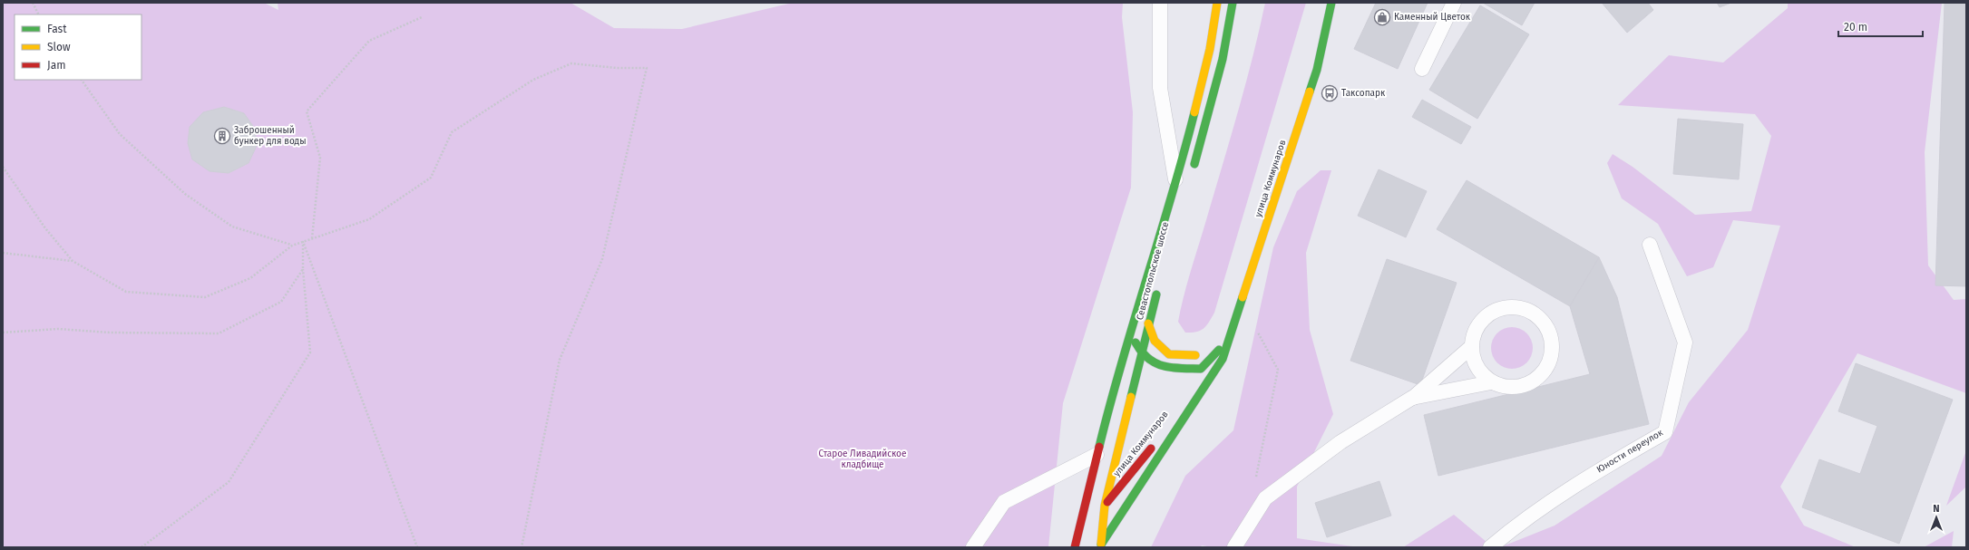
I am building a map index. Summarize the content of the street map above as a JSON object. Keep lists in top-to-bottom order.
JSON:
{
  "streets": {
    "main road": ["улица Коммунаров", "Севастопольское шоссе"],
    "lane": ["Юности переулок"]
  },
  "crossings": [
    ["улица Коммунаров", "Севастопольское шоссе"]
  ],
  "parks": ["Старое Ливадийское кладбище"],
  "places": {
    "shop": ["Каменный Цветок"],
    "bus stop": ["Таксопарк"],
    "building": ["Заброшенный бункер для воды"]
  },
  "legend": ["Fast", "Slow", "Jam"],
  "scale_bar": "20 m",
  "north": "top"
}
